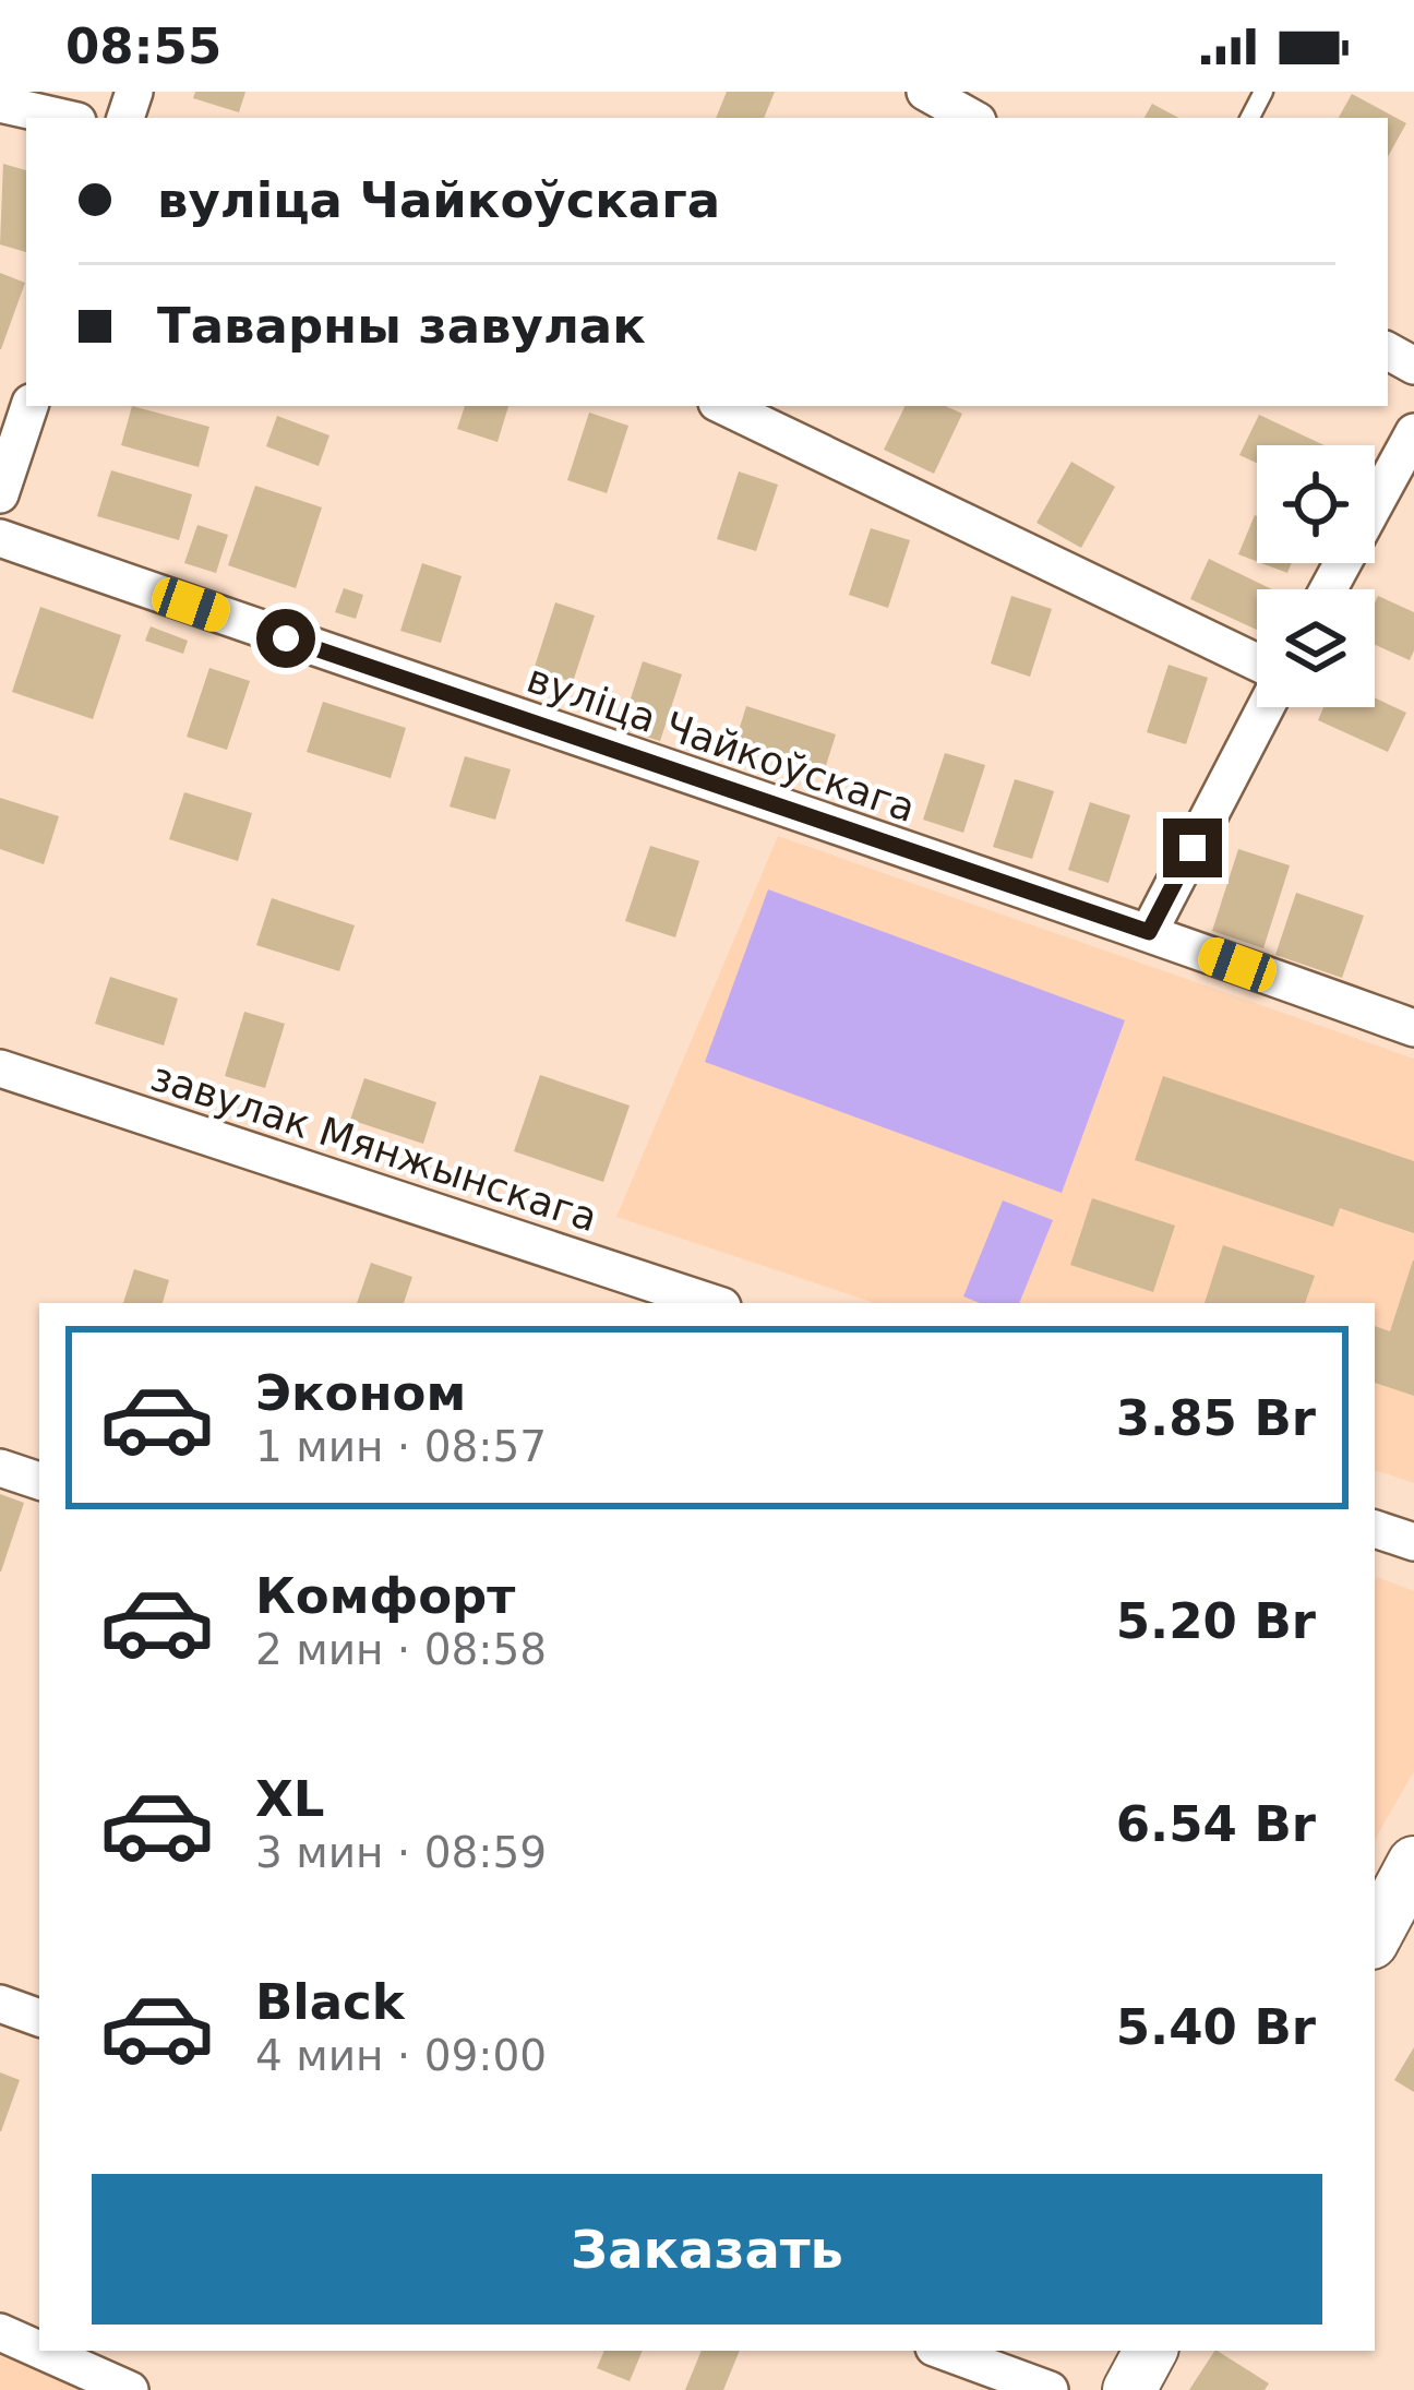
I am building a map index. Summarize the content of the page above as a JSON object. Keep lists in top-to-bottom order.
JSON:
{
  "streets": {
    "street": ["вуліца Чайкоўскага", "завулак Мянжынскага"]
  },
  "page": {
    "status": "08:55",
    "banner": ["вуліца Чайкоўскага", "Таварны завулак"],
    "list": [
      {
        "name": "Эконом",
        "note": "1 мин · 08:57",
        "value": "3.85 Br"
      },
      {
        "name": "Комфорт",
        "note": "2 мин · 08:58",
        "value": "5.20 Br"
      },
      {
        "name": "XL",
        "note": "3 мин · 08:59",
        "value": "6.54 Br"
      },
      {
        "name": "Black",
        "note": "4 мин · 09:00",
        "value": "5.40 Br"
      }
    ],
    "buttons": "Заказать"
  }
}
